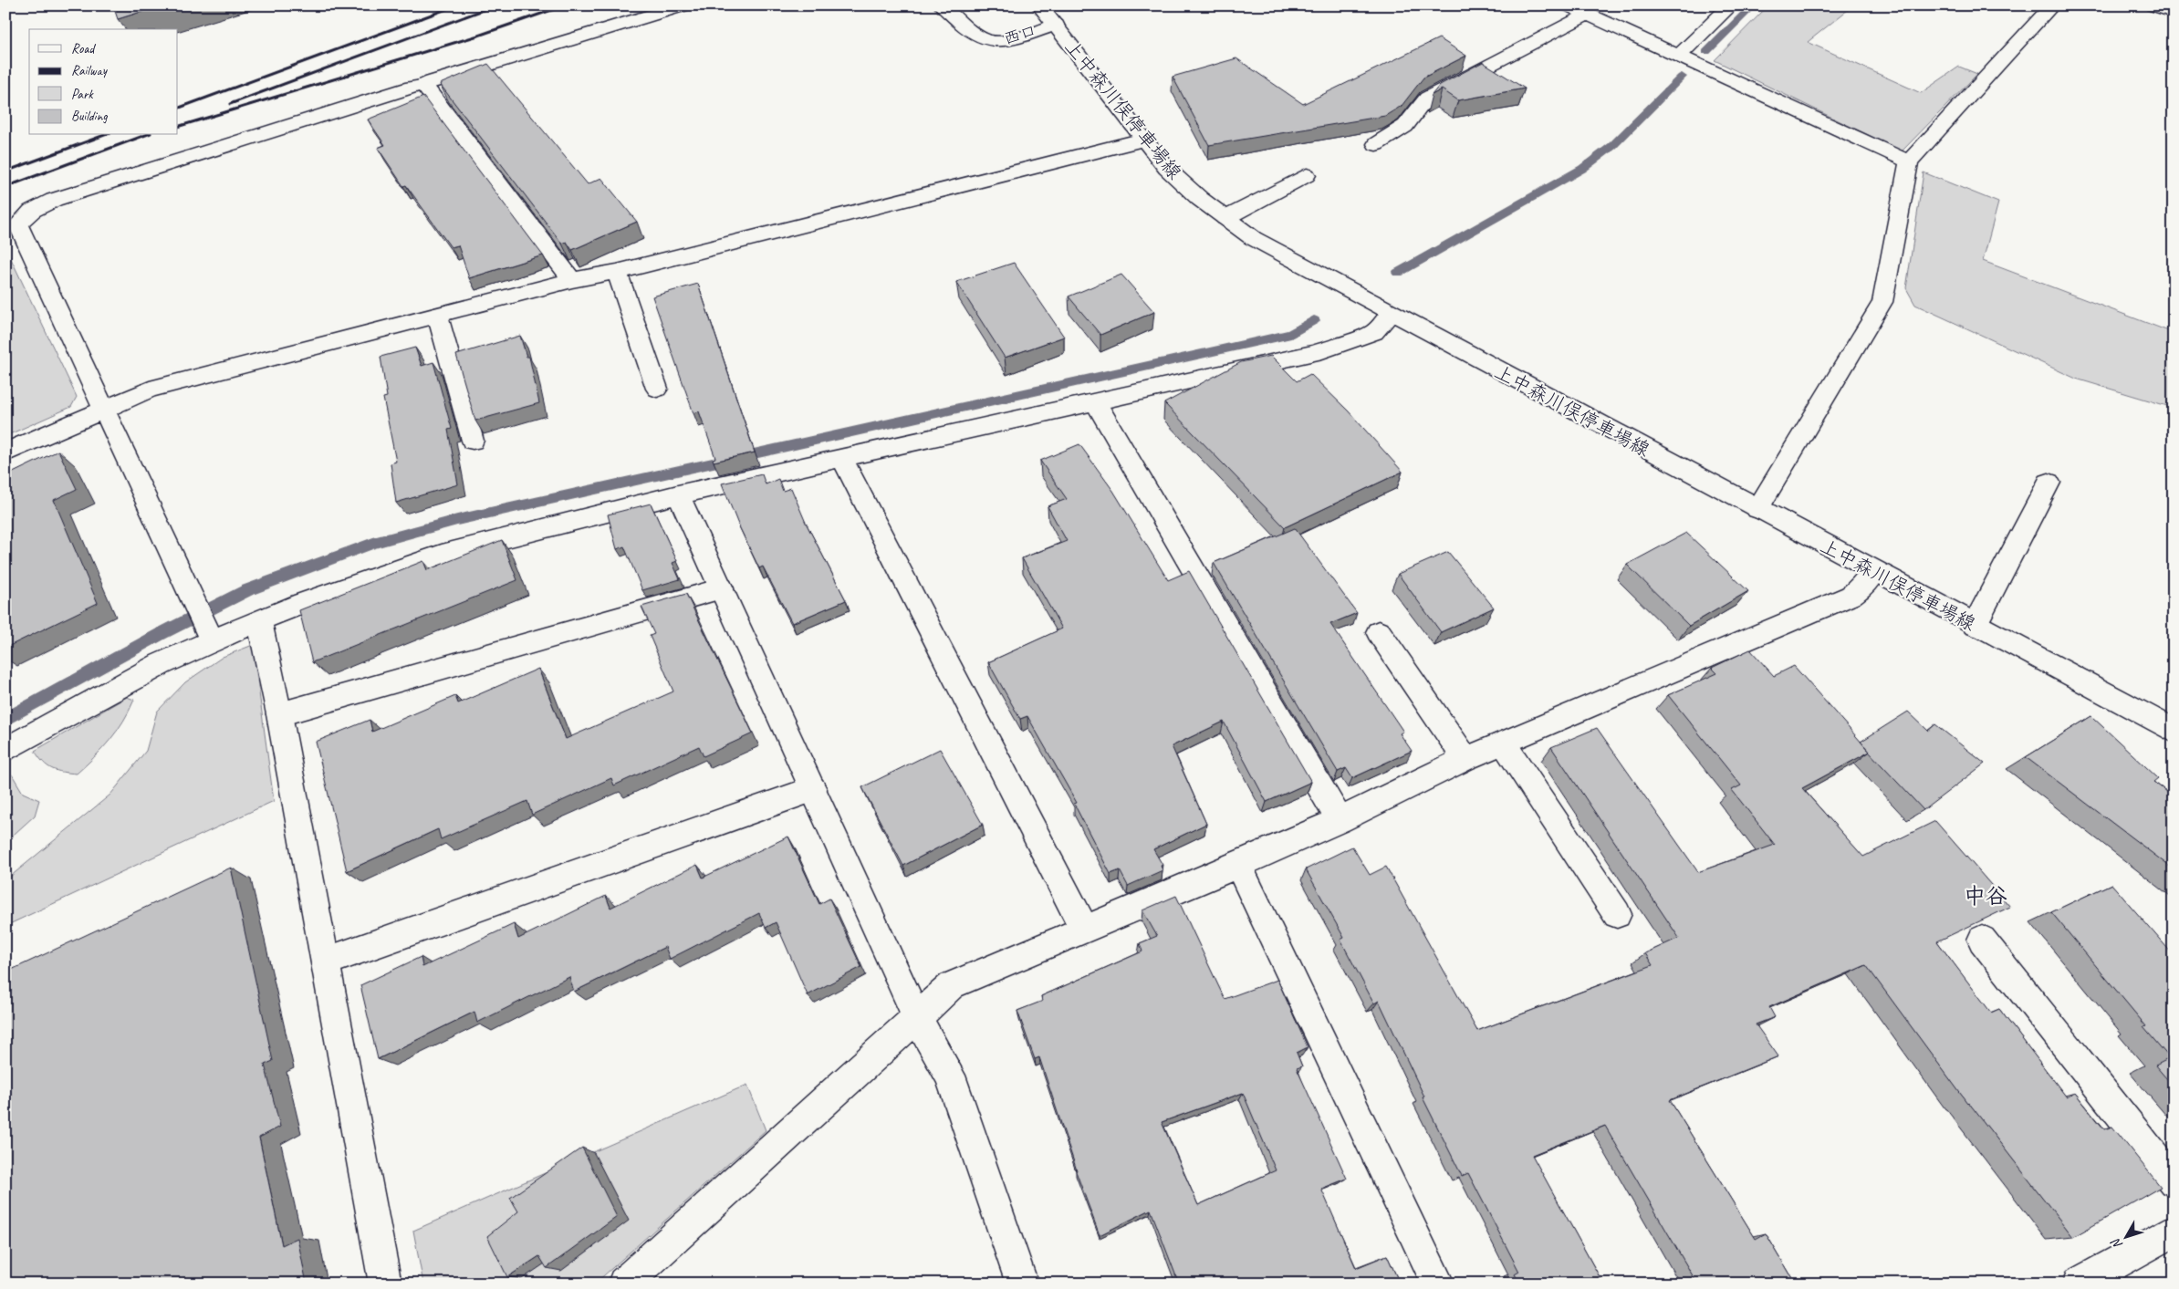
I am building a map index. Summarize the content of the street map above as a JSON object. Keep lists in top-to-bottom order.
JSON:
{
  "streets": {
    "street": ["西口", "上中森川俣停車場線"]
  },
  "crossings": [
    ["西口", "上中森川俣停車場線"]
  ],
  "districts": ["中谷"],
  "legend": [
    "Road",
    "Railway",
    "Park",
    "Building"
  ],
  "north": "bottom left"
}
